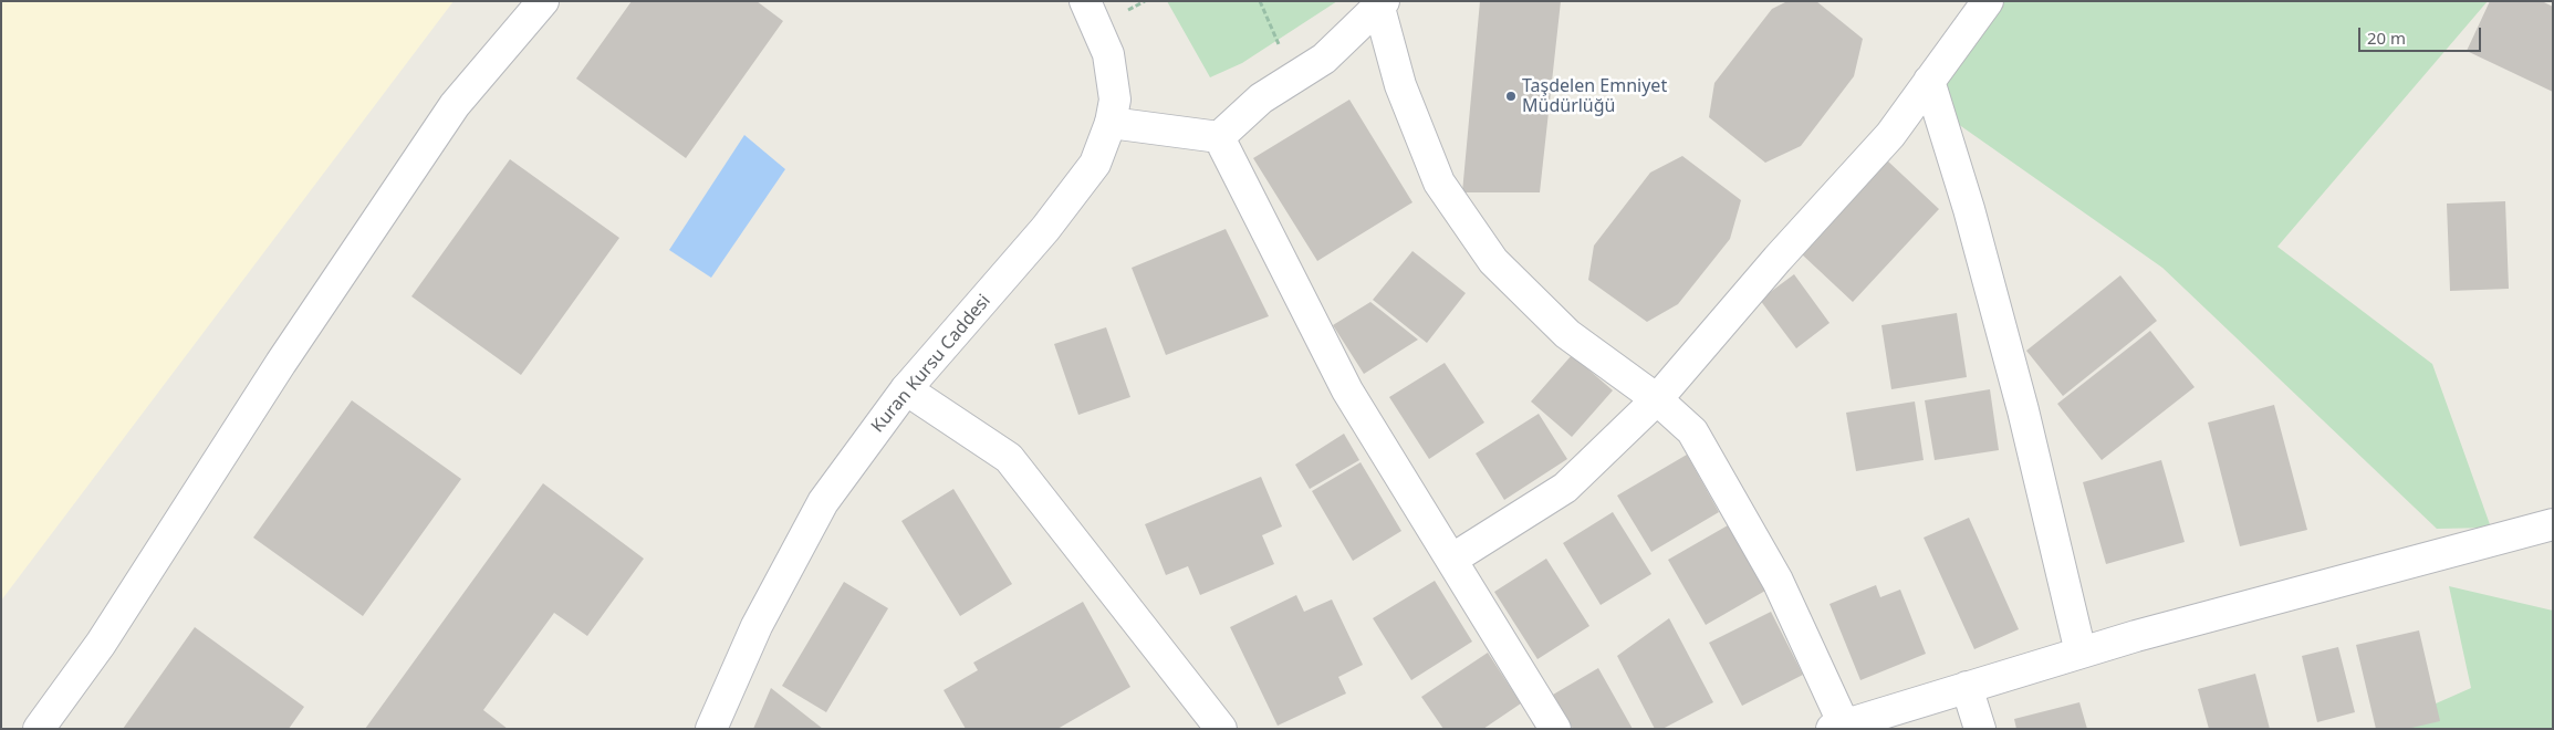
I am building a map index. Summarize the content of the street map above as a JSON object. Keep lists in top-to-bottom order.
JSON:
{
  "streets": {
    "street": ["Kuran Kursu Caddesi"]
  },
  "places": ["Taşdelen Emniyet Müdürlüğü"],
  "scale_bar": "20 m"
}
